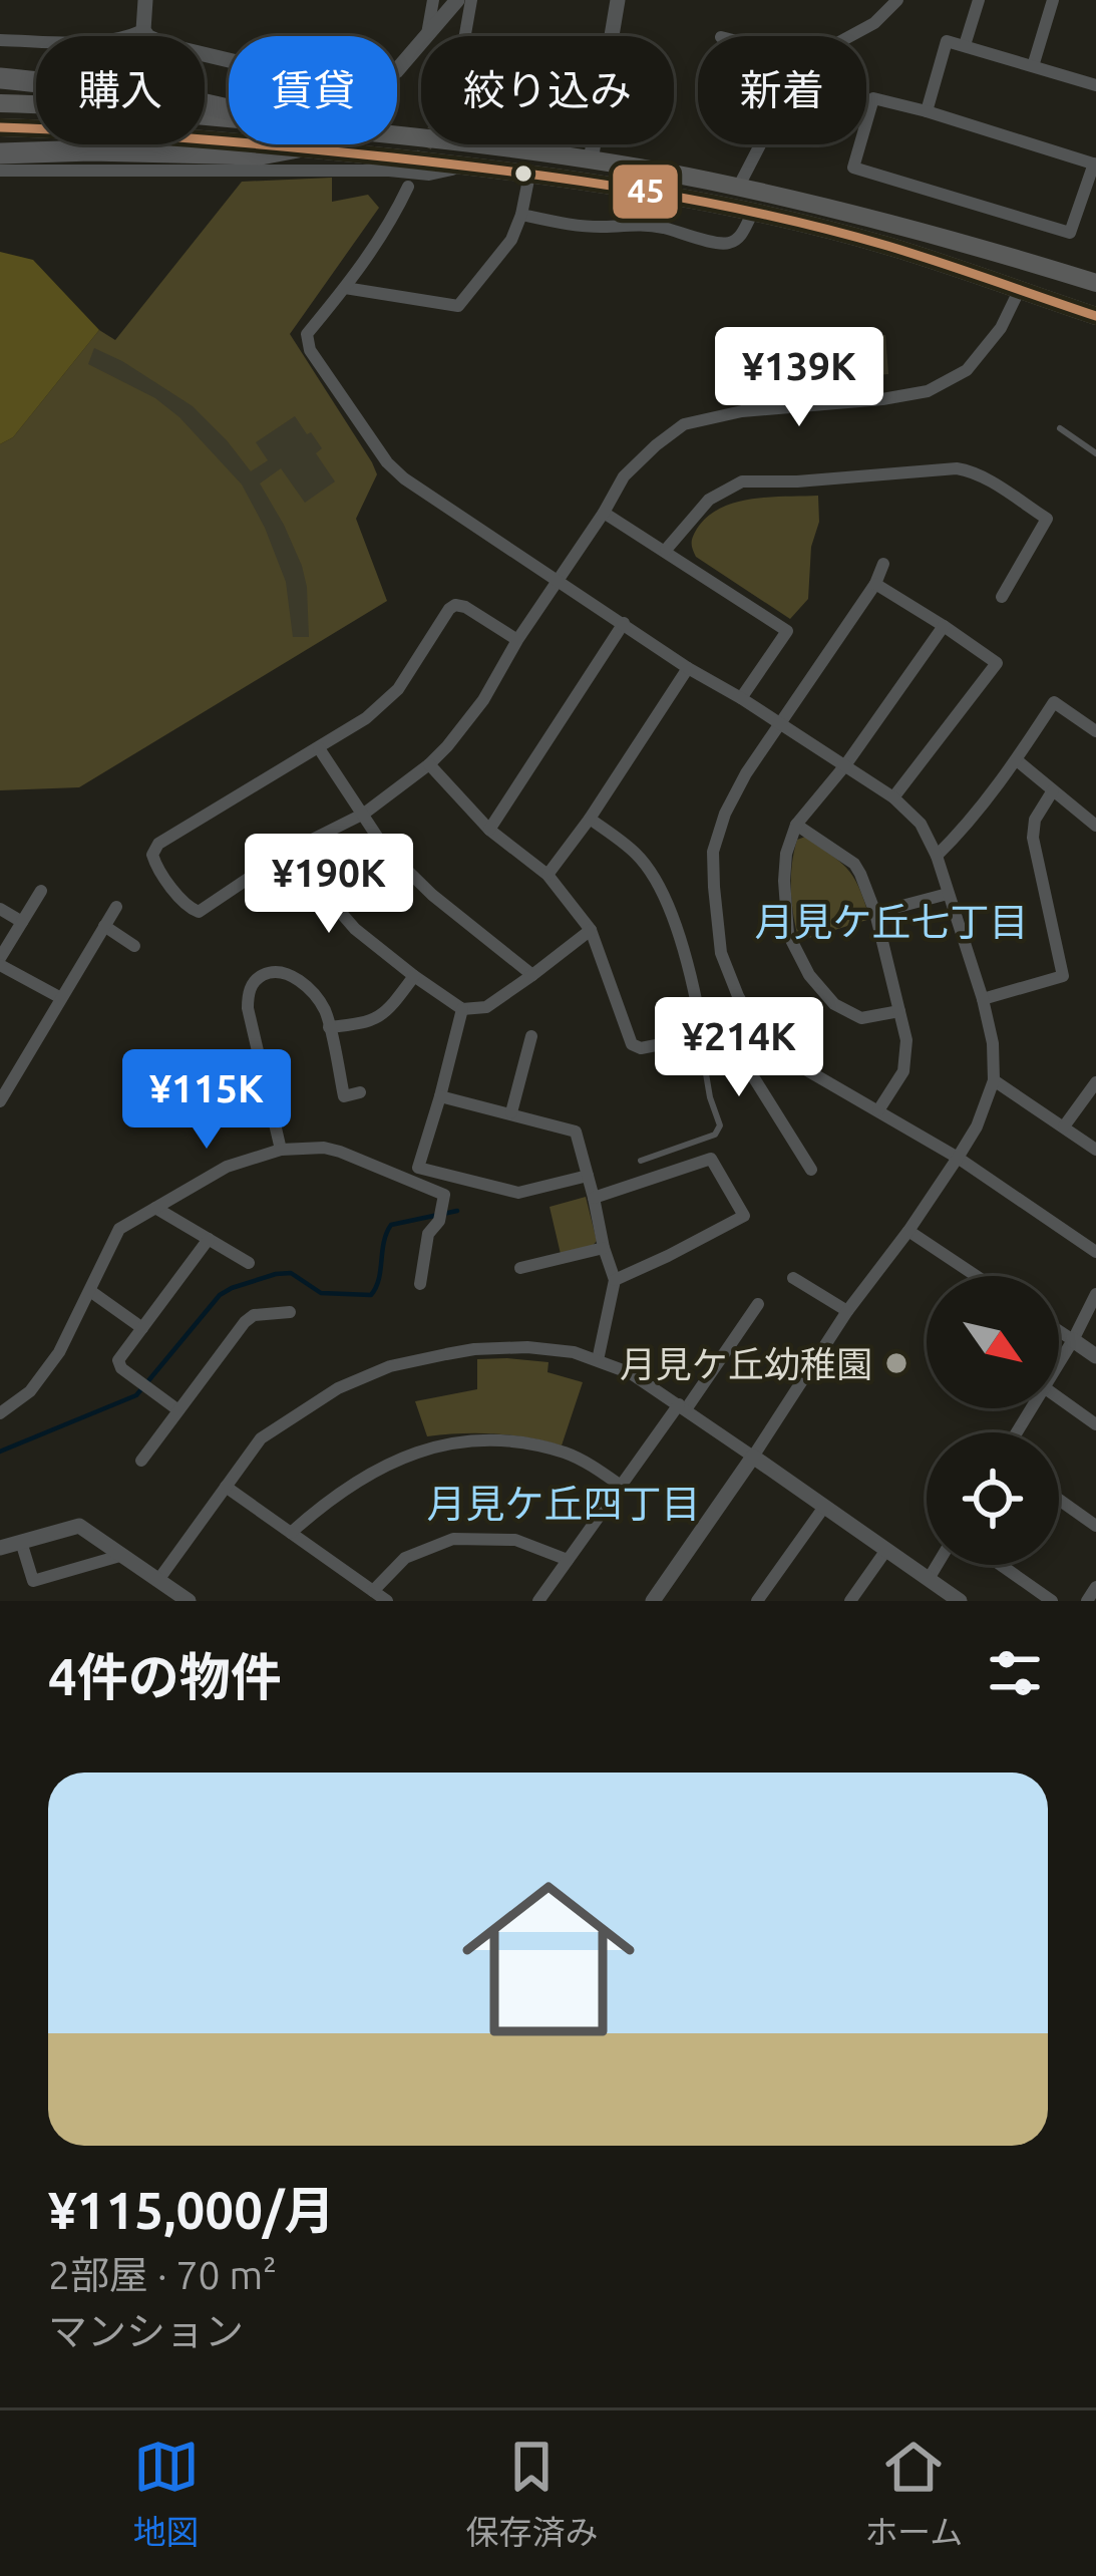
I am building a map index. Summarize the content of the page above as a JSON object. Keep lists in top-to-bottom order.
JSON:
{
  "districts": ["月見ケ丘七丁目", "月見ケ丘四丁目"],
  "places": ["月見ケ丘幼稚園"],
  "lines": ["transit line 45"],
  "north": "bottom right",
  "page": {
    "chip": [
      "購入",
      "賃貸",
      "絞り込み",
      "新着"
    ],
    "price": [
      "¥139K",
      "¥190K",
      "¥214K",
      "¥115K"
    ],
    "heading": "4件の物件",
    "list": [
      {
        "name": "¥115,000/月",
        "note": "2部屋 · 70 m² · マンション"
      }
    ],
    "tabs": ["地図", "保存済み", "ホーム"]
  }
}
